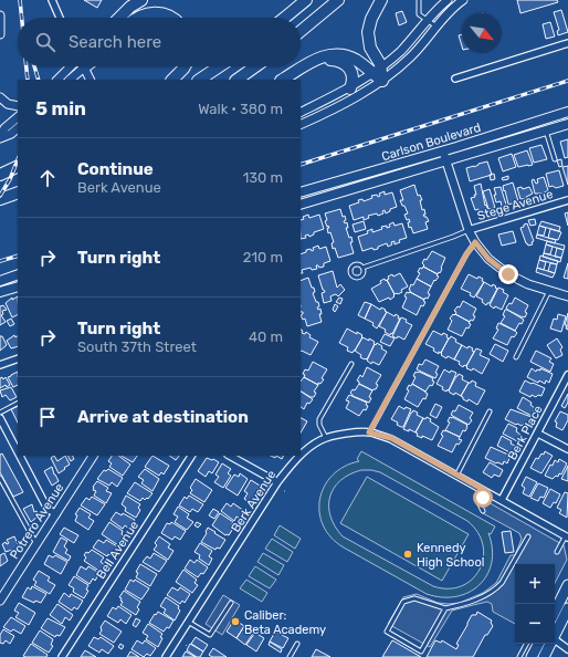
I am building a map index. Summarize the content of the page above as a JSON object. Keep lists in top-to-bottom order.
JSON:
{
  "streets": {
    "main road": ["Carlson Boulevard"],
    "street": [
      "Stege Avenue",
      "Berk Place",
      "Berk Avenue",
      "Potrero Avenue",
      "Bell Avenue"
    ]
  },
  "crossings": [
    ["Berk Place", "Berk Avenue"]
  ],
  "places": ["Kennedy High School", "Caliber: Beta Academy"],
  "north": "bottom right",
  "page": {
    "search": "Search here",
    "heading": ["5 min", "Walk · 380 m"],
    "list": [
      ["Continue", "Berk Avenue", "130 m"],
      ["Turn right", "210 m"],
      ["Turn right", "South 37th Street", "40 m"],
      "Arrive at destination"
    ],
    "map_buttons": ["+", "−"]
  }
}
